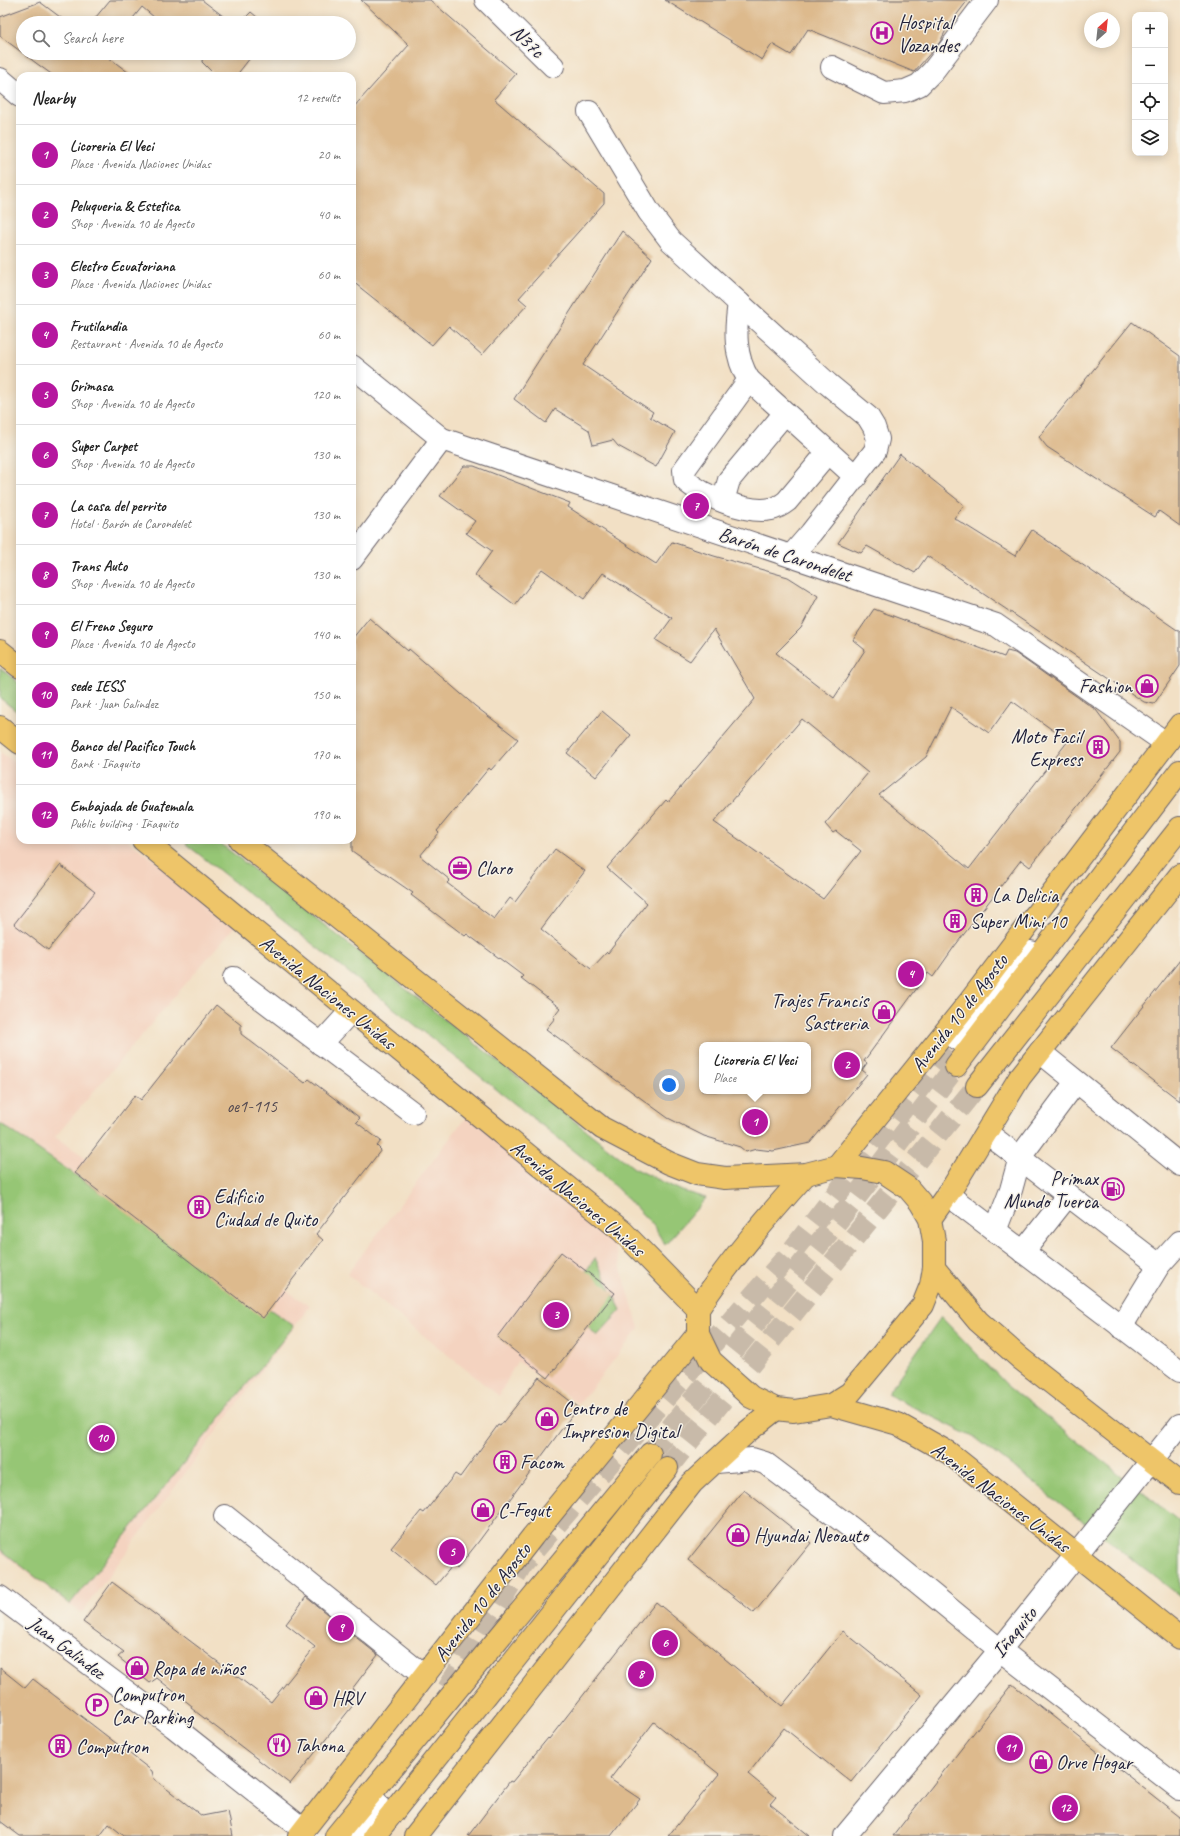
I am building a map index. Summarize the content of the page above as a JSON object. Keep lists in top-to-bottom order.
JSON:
{
  "streets": {
    "main road": ["Avenida Naciones Unidas", "Avenida 10 de Agosto"],
    "street": [
      "N37c",
      "Barón de Carondelet",
      "Iñaquito",
      "Juan Galindez"
    ]
  },
  "crossings": [
    ["Barón de Carondelet", "Avenida 10 de Agosto"],
    ["Avenida Naciones Unidas", "Avenida 10 de Agosto"],
    ["Avenida Naciones Unidas", "Iñaquito"],
    ["Avenida 10 de Agosto", "Juan Galindez"]
  ],
  "places": {
    "hospital": ["Hospital Vozandes"],
    "shop": [
      "Fashion",
      "Trajes Francis Sastreria",
      "Centro de Impresion Digital",
      "C-Fegut",
      "Hyundai Neoauto",
      "Ropa de niños",
      "HRV",
      "Orve Hogar"
    ],
    "building": [
      "Moto Facil Express",
      "La Delicia",
      "Super Mini 10",
      "Edificio Ciudad de Quito",
      "Facom",
      "Computron"
    ],
    "office": ["Claro"],
    "fuel station": ["Primax Mundo Tuerca"],
    "parking": ["Computron Car Parking"],
    "restaurant": ["Tahona"]
  },
  "house_numbers": ["oe1-115"],
  "north": "top right",
  "page": {
    "map_buttons": ["+", "−"],
    "search": "Search here",
    "heading": ["Nearby", "12 results"],
    "list": [
      {
        "mark": "1",
        "name": "Licoreria El Veci",
        "note": "Place · Avenida Naciones Unidas",
        "value": "20 m"
      },
      {
        "mark": "2",
        "name": "Peluqueria & Estetica",
        "note": "Shop · Avenida 10 de Agosto",
        "value": "40 m"
      },
      {
        "mark": "3",
        "name": "Electro Ecuatoriana",
        "note": "Place · Avenida Naciones Unidas",
        "value": "60 m"
      },
      {
        "mark": "4",
        "name": "Frutilandia",
        "note": "Restaurant · Avenida 10 de Agosto",
        "value": "60 m"
      },
      {
        "mark": "5",
        "name": "Grimasa",
        "note": "Shop · Avenida 10 de Agosto",
        "value": "120 m"
      },
      {
        "mark": "6",
        "name": "Super Carpet",
        "note": "Shop · Avenida 10 de Agosto",
        "value": "130 m"
      },
      {
        "mark": "7",
        "name": "La casa del perrito",
        "note": "Hotel · Barón de Carondelet",
        "value": "130 m"
      },
      {
        "mark": "8",
        "name": "Trans Auto",
        "note": "Shop · Avenida 10 de Agosto",
        "value": "130 m"
      },
      {
        "mark": "9",
        "name": "El Freno Seguro",
        "note": "Place · Avenida 10 de Agosto",
        "value": "140 m"
      },
      {
        "mark": "10",
        "name": "sede IESS",
        "note": "Park · Juan Galindez",
        "value": "150 m"
      },
      {
        "mark": "11",
        "name": "Banco del Pacifico Touch",
        "note": "Bank · Iñaquito",
        "value": "170 m"
      },
      {
        "mark": "12",
        "name": "Embajada de Guatemala",
        "note": "Public building · Iñaquito",
        "value": "190 m"
      }
    ],
    "pins": [
      "7",
      "4",
      "2",
      "1",
      "3",
      "10",
      "5",
      "9",
      "6",
      "8",
      "11",
      "12"
    ],
    "popup": ["Licoreria El Veci", "Place"]
  }
}
